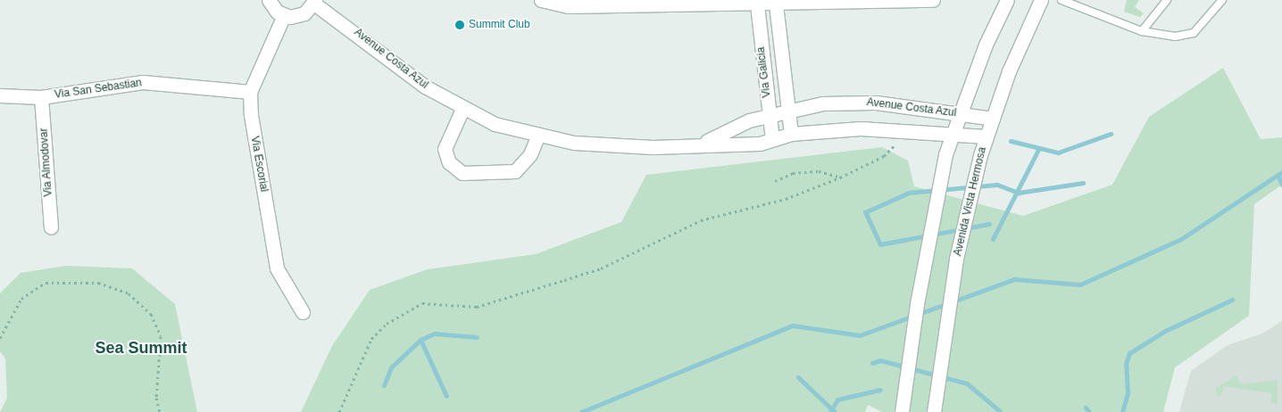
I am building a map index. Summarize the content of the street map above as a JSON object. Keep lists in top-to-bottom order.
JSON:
{
  "streets": {
    "street": [
      "Avenue Costa Azul",
      "Via Galicia",
      "Via San Sebastian",
      "Via Almodovar",
      "Via Escorial",
      "Avenida Vista Hermosa"
    ]
  },
  "crossings": [
    ["Avenue Costa Azul", "Via Galicia"],
    ["Avenue Costa Azul", "Avenida Vista Hermosa"],
    ["Via San Sebastian", "Via Almodovar"],
    ["Via San Sebastian", "Via Escorial"]
  ],
  "districts": ["Sea Summit"],
  "places": ["Summit Club"]
}
